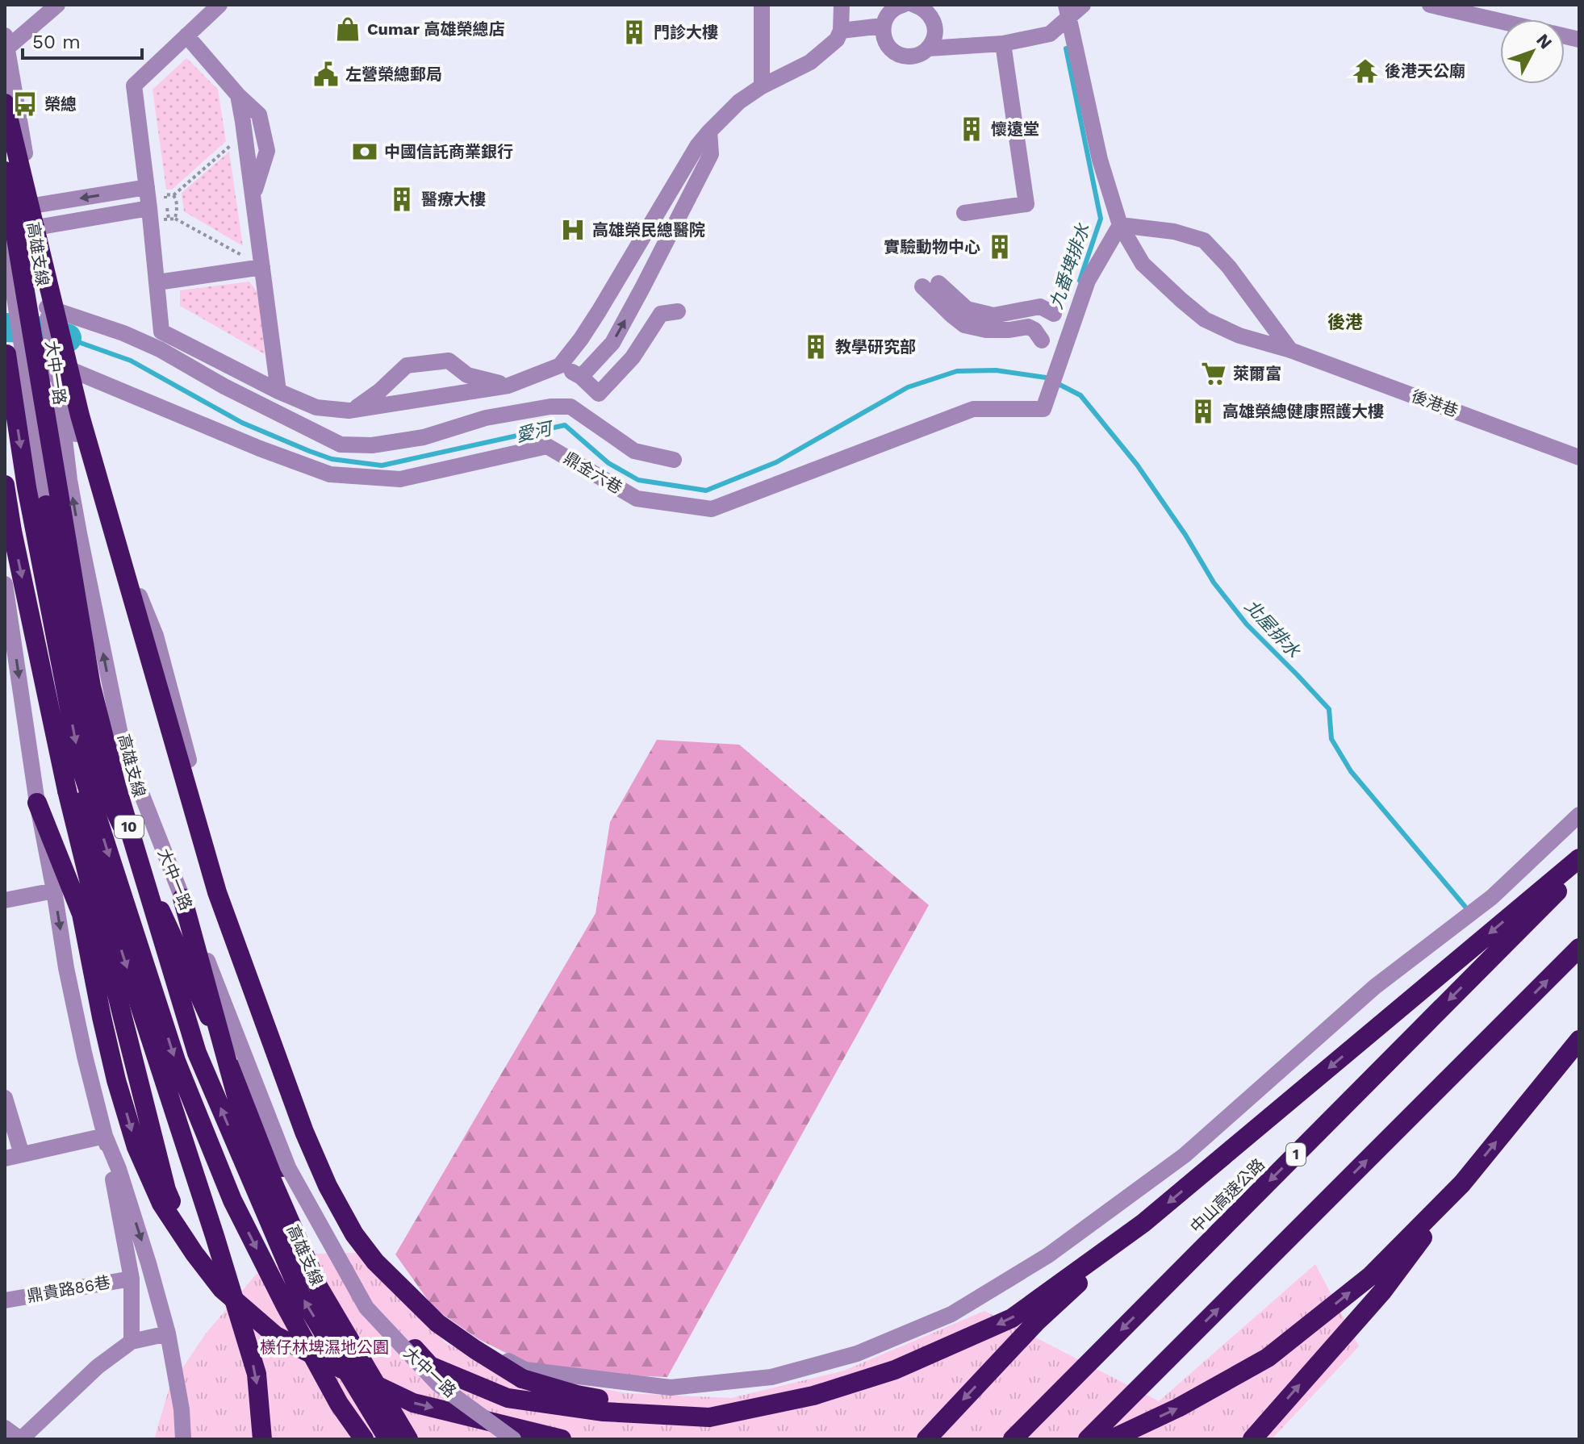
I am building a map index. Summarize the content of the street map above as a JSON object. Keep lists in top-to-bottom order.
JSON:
{
  "streets": {
    "highway": [
      "高雄支線",
      "10",
      "1",
      "中山高速公路"
    ],
    "street": [
      "大中一路",
      "後港巷",
      "鼎金六巷",
      "鼎貴路86巷"
    ]
  },
  "crossings": [
    ["大中一路", "鼎金六巷"],
    ["大中一路", "10"],
    ["後港巷", "鼎金六巷"]
  ],
  "districts": ["後港"],
  "water": ["九番埤排水", "愛河", "北屋排水"],
  "parks": ["檨仔林埤濕地公園"],
  "places": {
    "shop": ["Cumar 高雄榮總店"],
    "building": [
      "門診大樓",
      "懷遠堂",
      "醫療大樓",
      "實驗動物中心",
      "教學研究部",
      "高雄榮總健康照護大樓"
    ],
    "temple": ["後港天公廟"],
    "public building": ["左營榮總郵局"],
    "bus stop": ["榮總"],
    "bank": ["中國信託商業銀行"],
    "hospital": ["高雄榮民總醫院"],
    "supermarket": ["萊爾富"]
  },
  "scale_bar": "50 m",
  "north": "top right"
}
